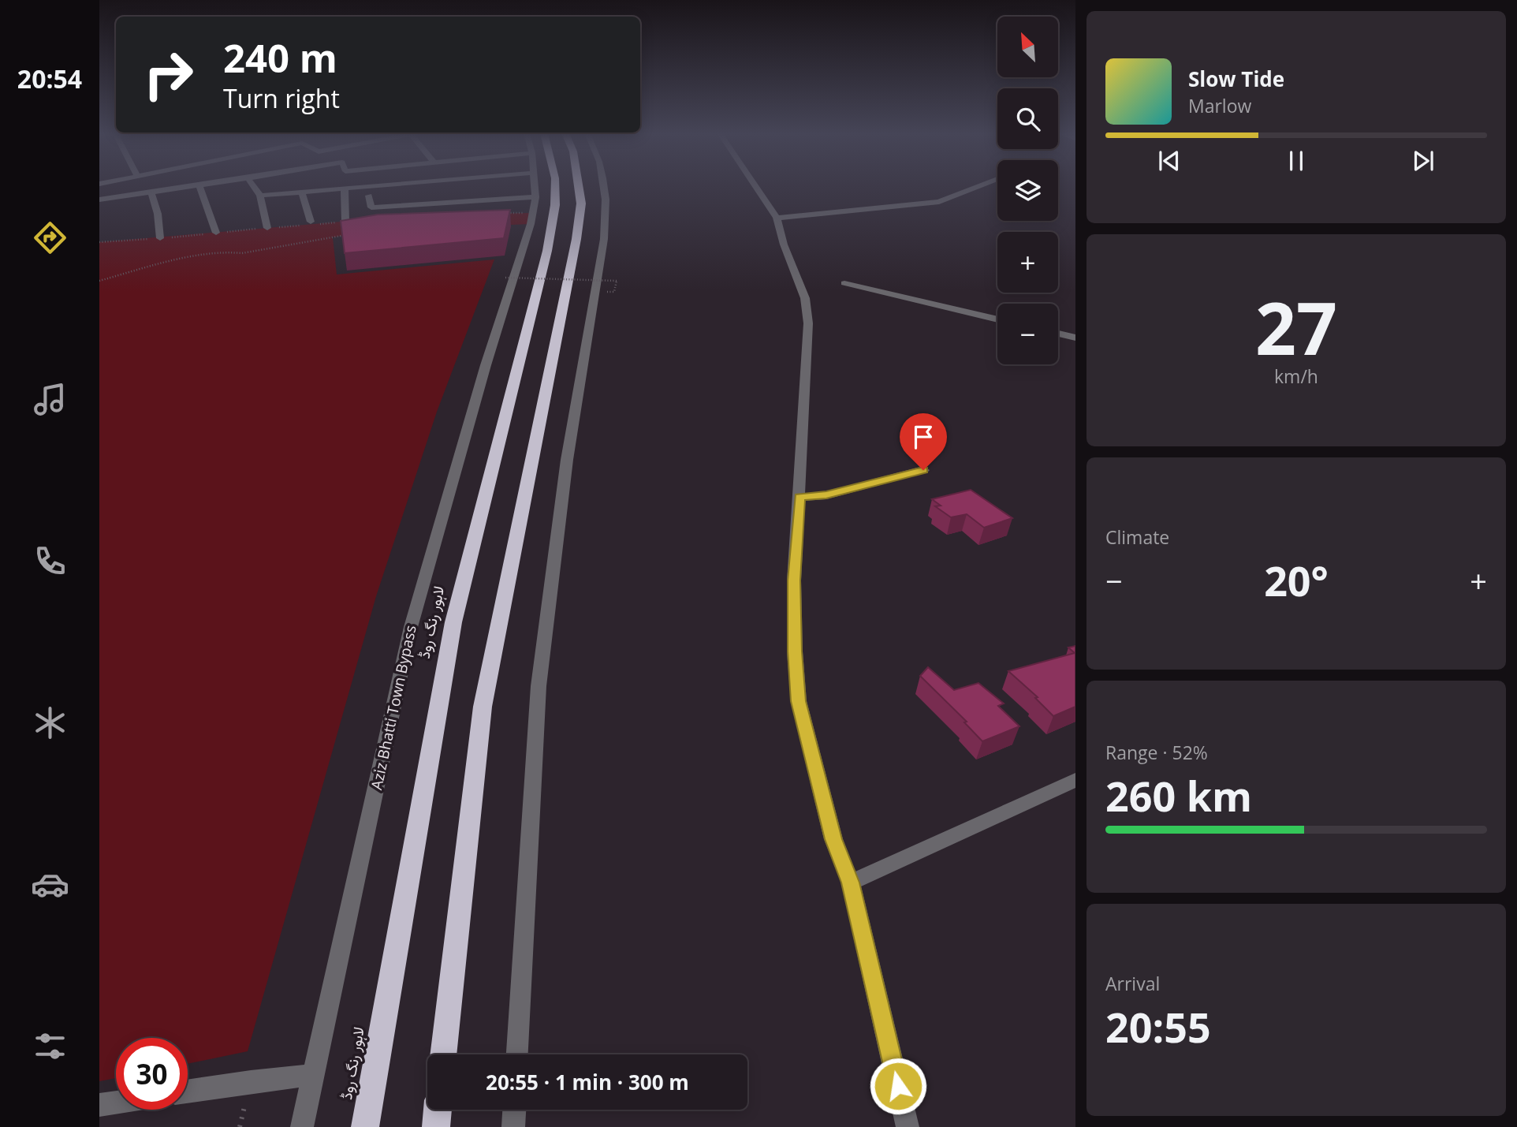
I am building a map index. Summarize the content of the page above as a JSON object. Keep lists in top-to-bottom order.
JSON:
{
  "streets": {
    "highway": ["لاہور رنگ روڈ"],
    "street": ["Aziz Bhatti Town Bypass"]
  },
  "north": "top left",
  "page": {
    "tabs": "20:54",
    "map_buttons": ["+", "−"],
    "turn": ["240 m", "Turn right"],
    "song": ["Slow Tide", "Marlow"],
    "tile": [
      ["27", "km/h"],
      "Climate",
      ["Range · 52%", "260 km"],
      ["Arrival", "20:55"]
    ],
    "heat": ["−", "20°", "+"],
    "limit": "30",
    "trip": "20:55 · 1 min · 300 m"
  }
}
